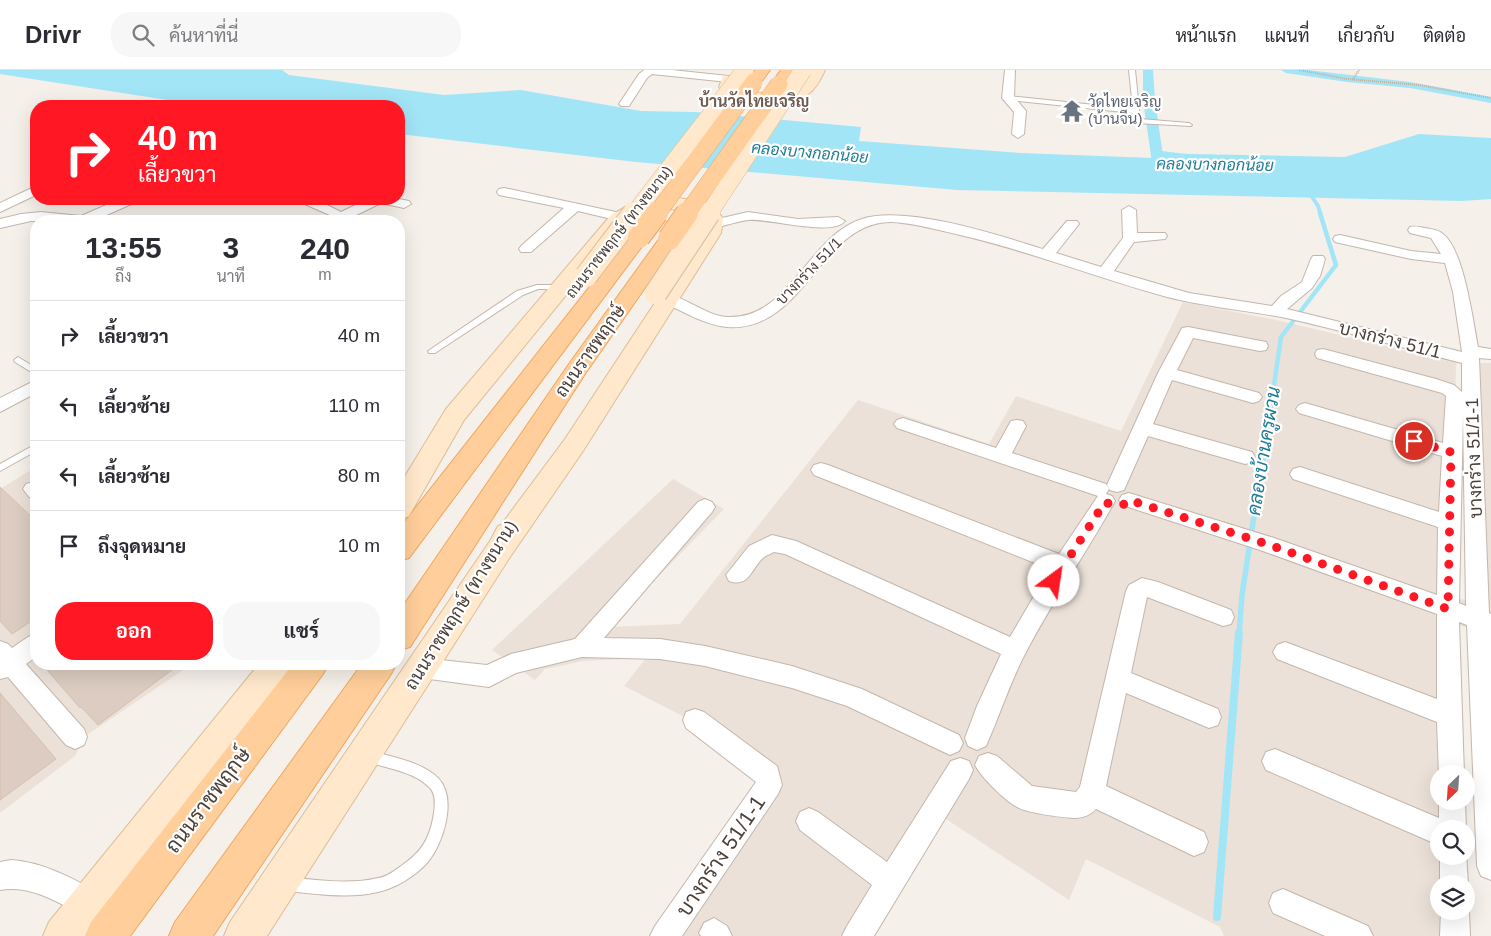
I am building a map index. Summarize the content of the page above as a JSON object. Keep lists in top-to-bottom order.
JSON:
{
  "streets": {
    "main road": ["ถนนราชพฤกษ์ (ทางขนาน)", "ถนนราชพฤกษ์"],
    "street": ["บางกร่าง 51/1", "บางกร่าง 51/1-1"]
  },
  "crossings": [
    ["ถนนราชพฤกษ์ (ทางขนาน)", "บางกร่าง 51/1"],
    ["ถนนราชพฤกษ์ (ทางขนาน)", "ถนนราชพฤกษ์"],
    ["บางกร่าง 51/1", "บางกร่าง 51/1-1"]
  ],
  "districts": ["บ้านวัดไทยเจริญ"],
  "water": ["คลองบางกอกน้อย", "คลองบ้านครูผวน"],
  "places": {
    "temple": ["วัดไทยเจริญ (บ้านจีน)"]
  },
  "north": "bottom left",
  "page": {
    "header": "Drivr",
    "search": "ค้นหาที่นี่",
    "nav": [
      "หน้าแรก",
      "แผนที่",
      "เกี่ยวกับ",
      "ติดต่อ"
    ],
    "turn": ["40 m", "เลี้ยวขวา"],
    "eta": [
      "13:55",
      "ถึง",
      "3",
      "นาที",
      "240",
      "m"
    ],
    "list": [
      {
        "name": "เลี้ยวขวา",
        "value": "40 m"
      },
      {
        "name": "เลี้ยวซ้าย",
        "value": "110 m"
      },
      {
        "name": "เลี้ยวซ้าย",
        "value": "80 m"
      },
      {
        "name": "ถึงจุดหมาย",
        "value": "10 m"
      }
    ],
    "buttons": ["ออก", "แชร์"]
  }
}
